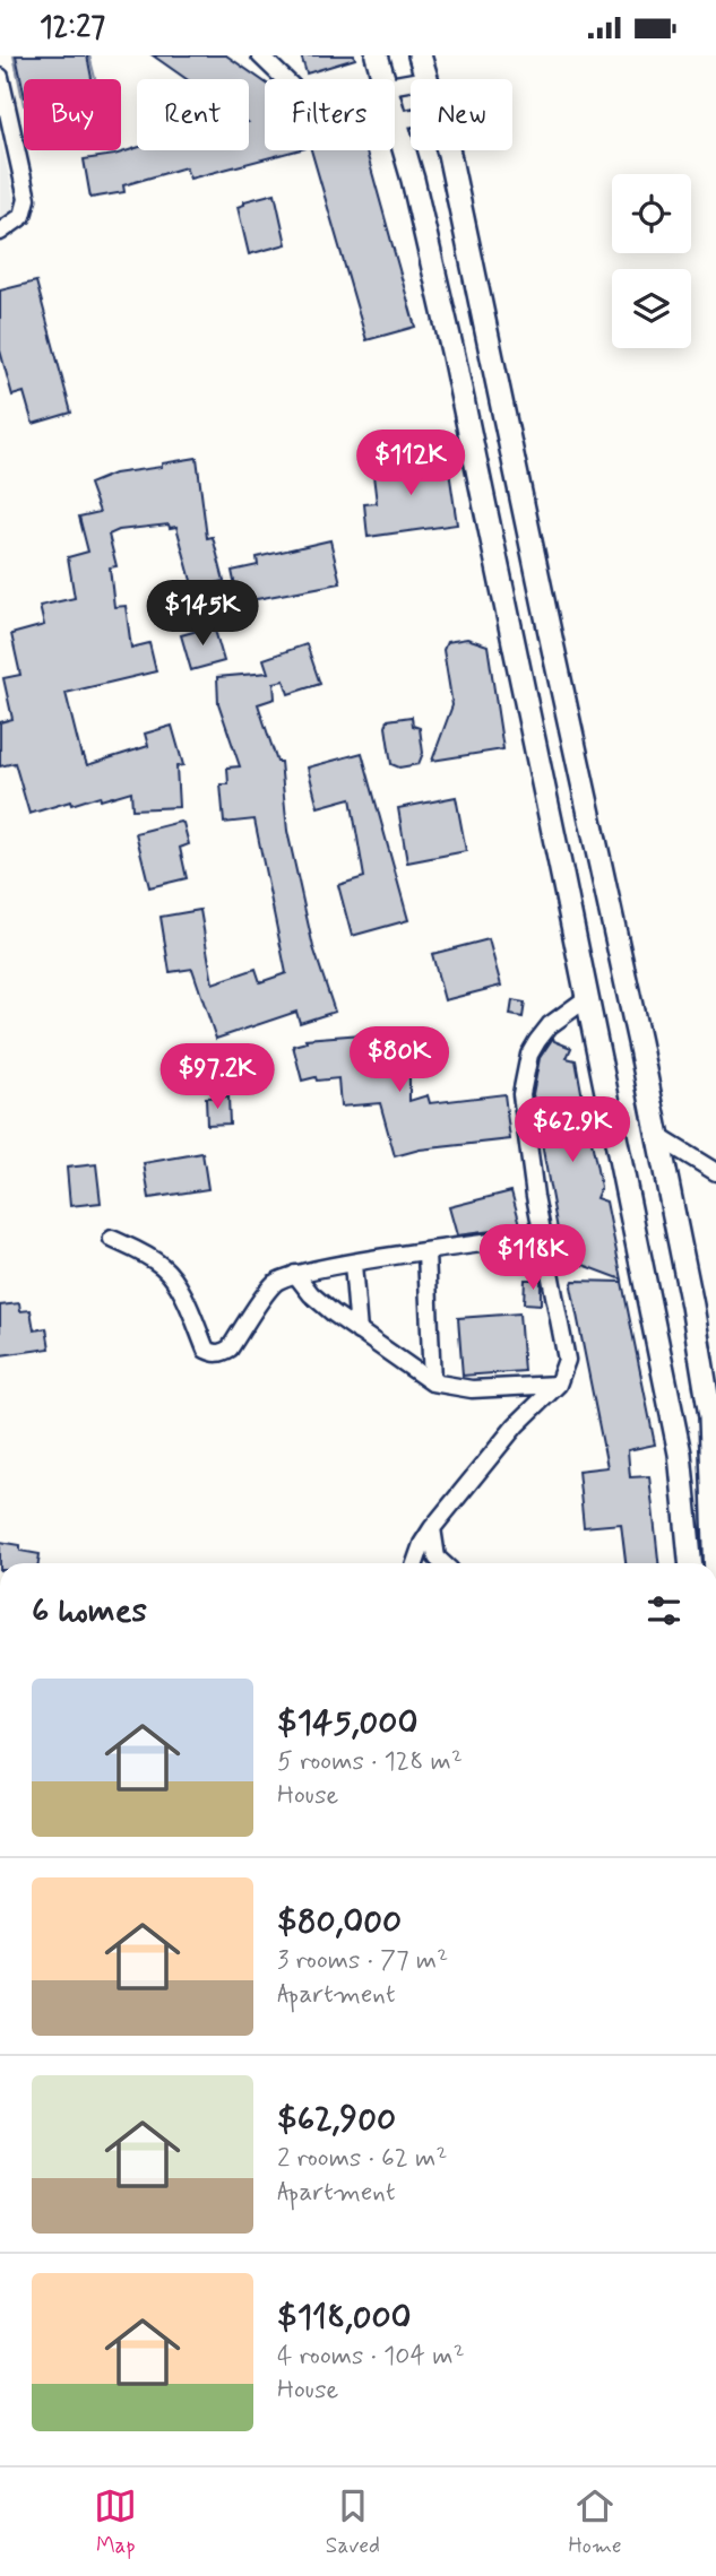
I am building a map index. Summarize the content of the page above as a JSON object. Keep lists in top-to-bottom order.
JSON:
{
  "page": {
    "status": "12:27",
    "chip": [
      "Buy",
      "Rent",
      "Filters",
      "New"
    ],
    "price": [
      "$112K",
      "$145K",
      "$80K",
      "$97.2K",
      "$62.9K",
      "$118K"
    ],
    "heading": "6 homes",
    "list": [
      {
        "name": "$145,000",
        "note": "5 rooms · 128 m² · House"
      },
      {
        "name": "$80,000",
        "note": "3 rooms · 77 m² · Apartment"
      },
      {
        "name": "$62,900",
        "note": "2 rooms · 62 m² · Apartment"
      },
      {
        "name": "$118,000",
        "note": "4 rooms · 104 m² · House"
      }
    ],
    "tabs": ["Map", "Saved", "Home"]
  }
}
